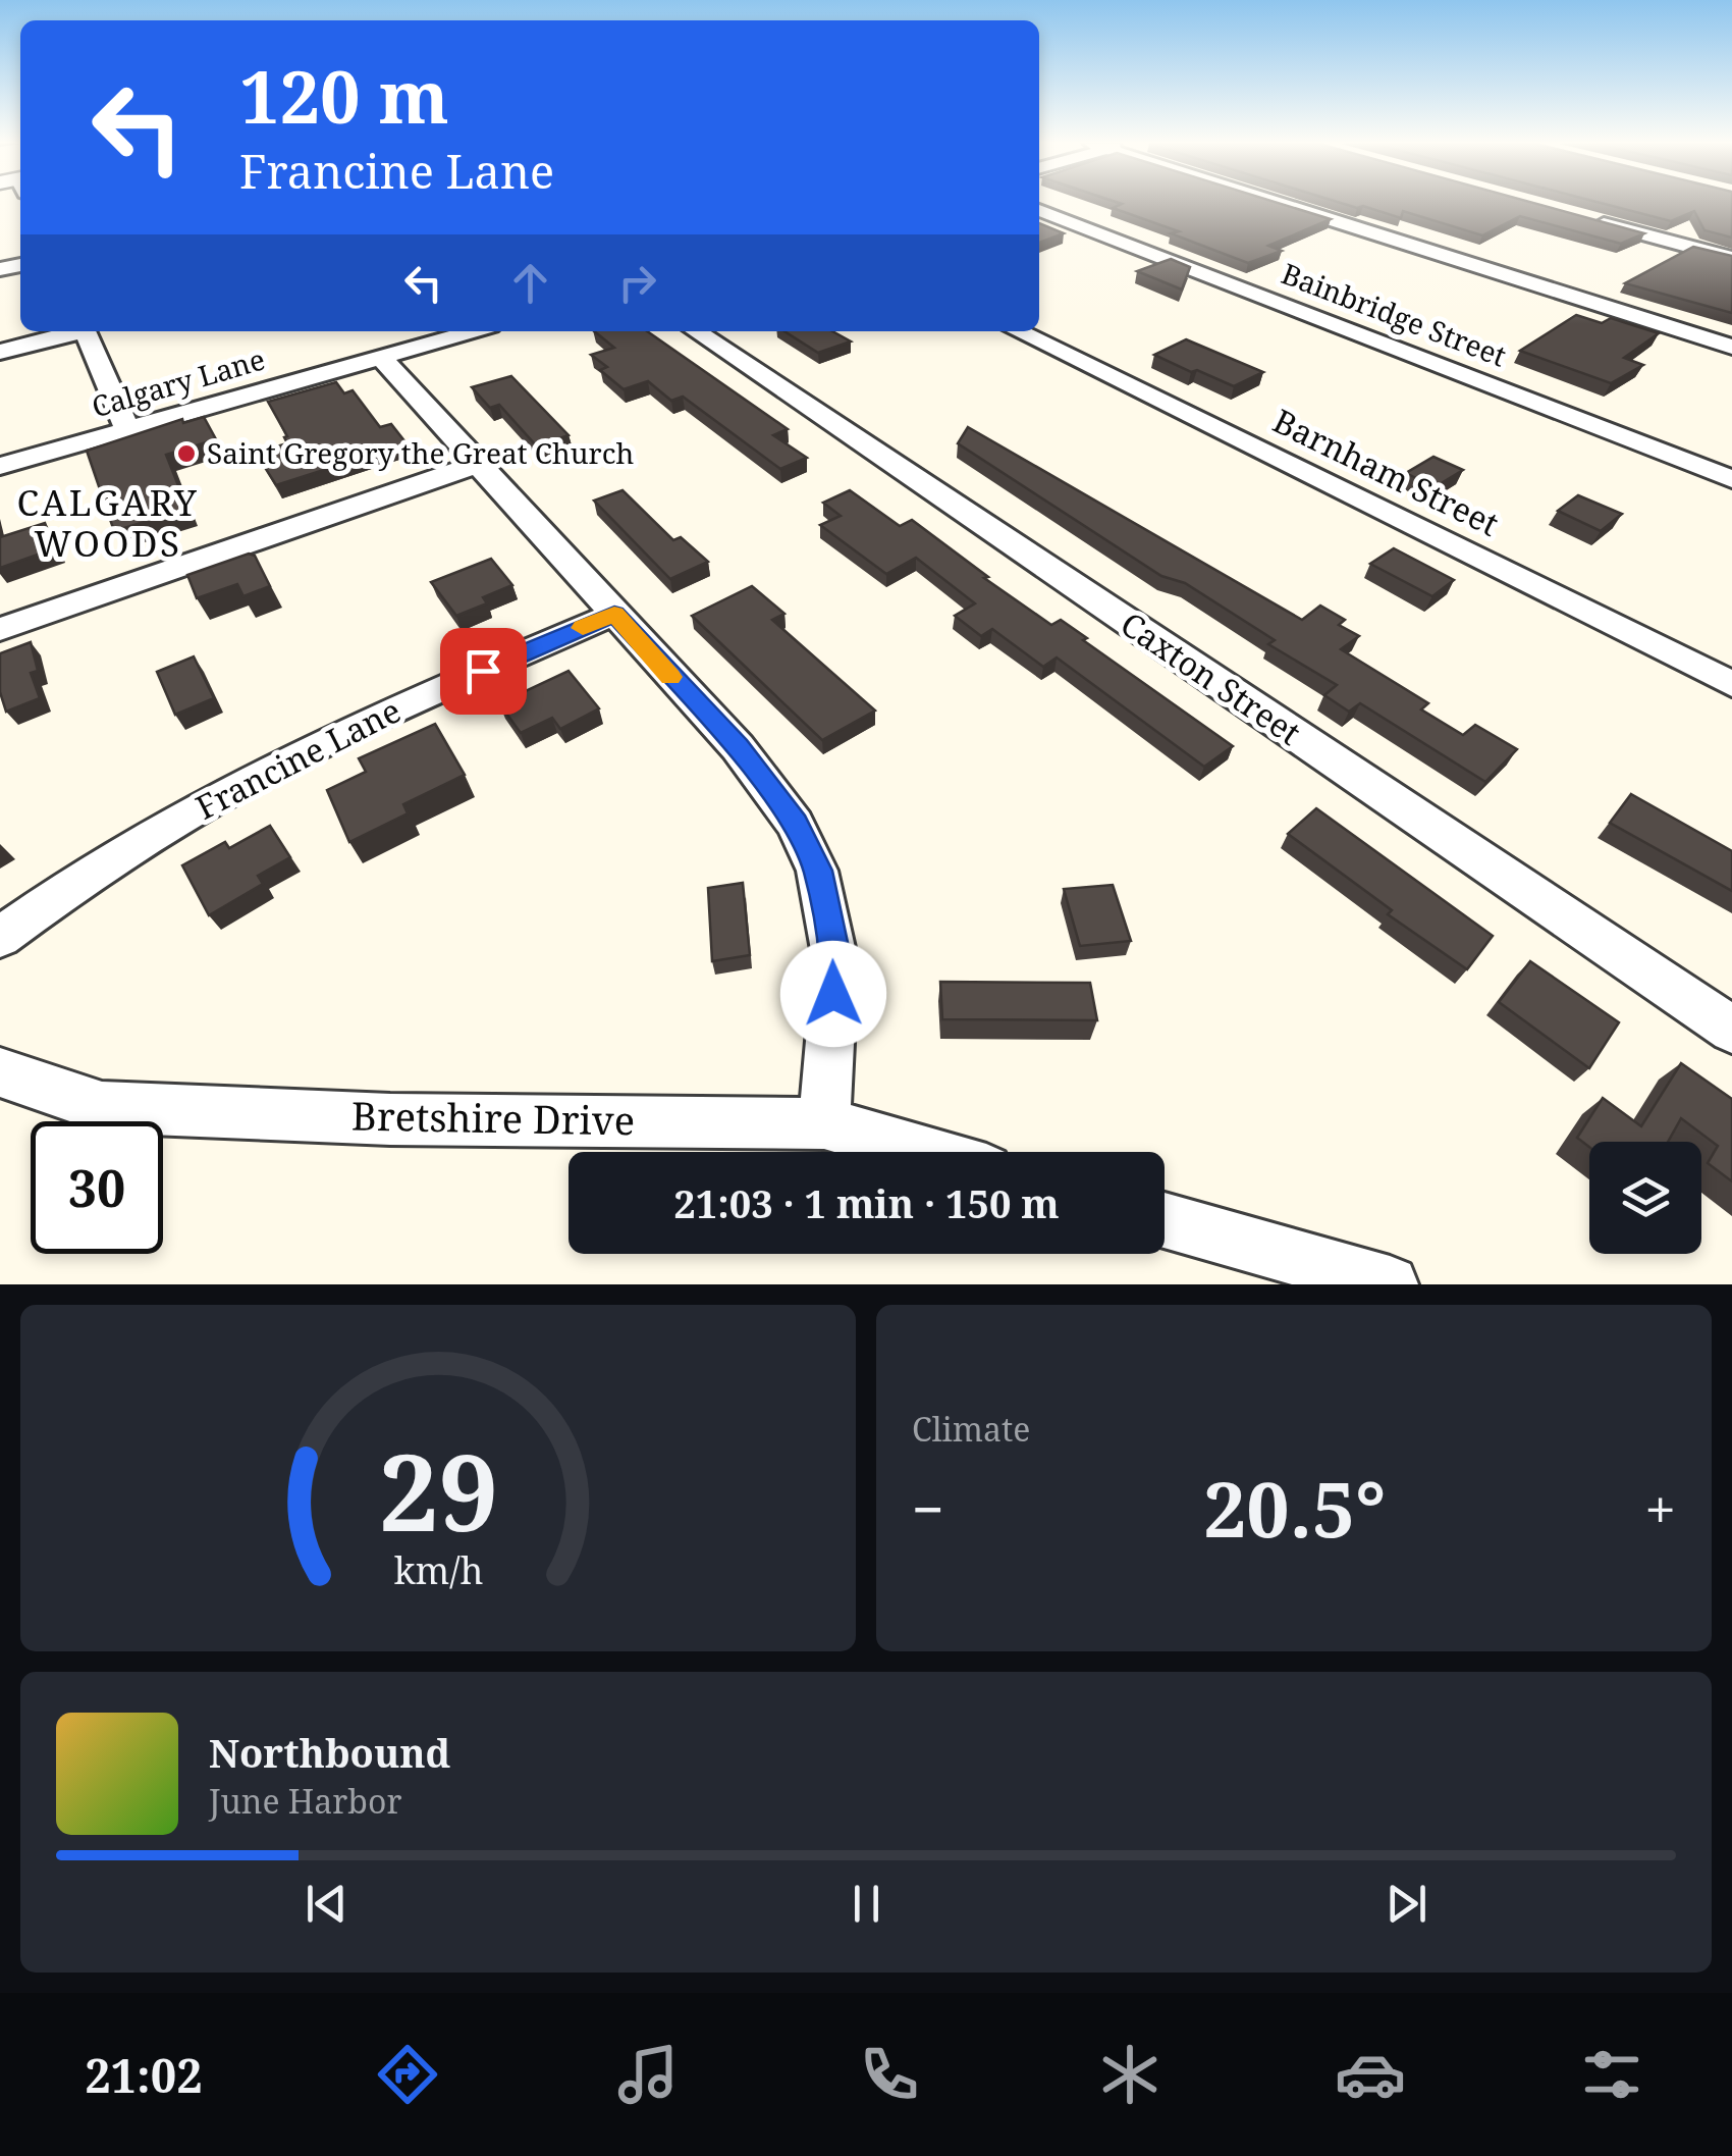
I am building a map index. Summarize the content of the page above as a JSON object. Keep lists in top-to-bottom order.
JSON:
{
  "streets": {
    "street": [
      "Bainbridge Street",
      "Calgary Lane",
      "Barnham Street",
      "Caxton Street",
      "Francine Lane",
      "Bretshire Drive"
    ]
  },
  "districts": ["CALGARY WOODS"],
  "places": ["Saint Gregory the Great Church"],
  "page": {
    "turn": ["120 m", "Francine Lane"],
    "limit": "30",
    "trip": "21:03 · 1 min · 150 m",
    "tile": "Climate",
    "heat": ["−", "20.5°", "+"],
    "song": ["Northbound", "June Harbor"],
    "tabs": "21:02",
    "gauge": ["29", "km/h"]
  }
}
